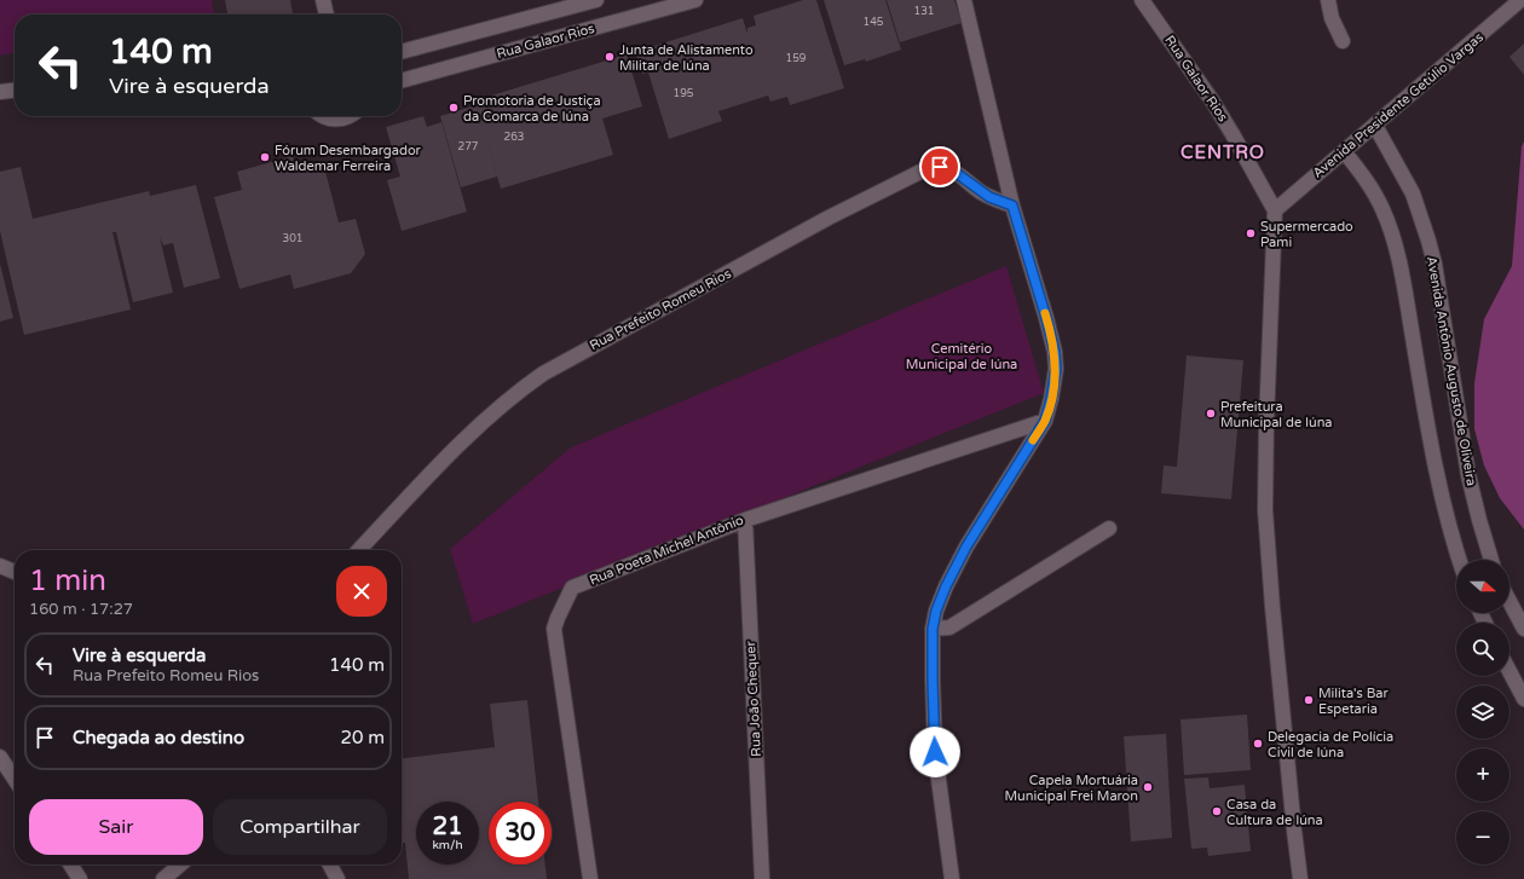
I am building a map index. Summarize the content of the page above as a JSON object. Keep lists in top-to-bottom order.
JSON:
{
  "streets": {
    "street": [
      "Rua Galaor Rios",
      "Avenida Presidente Getúlio Vargas",
      "Rua Prefeito Romeu Rios",
      "Avenida Antônio Augusto de Oliveira",
      "Rua Poeta Michel Antônio",
      "Rua João Chequer"
    ]
  },
  "crossings": [
    ["Rua Galaor Rios", "Avenida Presidente Getúlio Vargas"],
    ["Avenida Presidente Getúlio Vargas", "Avenida Antônio Augusto de Oliveira"],
    ["Rua Poeta Michel Antônio", "Rua João Chequer"]
  ],
  "districts": ["CENTRO"],
  "parks": ["Cemitério Municipal de Iúna"],
  "places": [
    "Junta de Alistamento Militar de Iúna",
    "Promotoria de Justiça da Comarca de Iúna",
    "Fórum Desembargador Waldemar Ferreira",
    "Supermercado Pami",
    "Prefeitura Municipal de Iúna",
    "Milita's Bar Espetaria",
    "Delegacia de Polícia Civil de Iúna",
    "Capela Mortuária Municipal Frei Maron",
    "Casa da Cultura de Iúna"
  ],
  "house_numbers": [
    "131",
    "145",
    "159",
    "195",
    "263",
    "277",
    "301"
  ],
  "north": "right",
  "page": {
    "turn": ["140 m", "Vire à esquerda"],
    "heading": ["1 min", "160 m · 17:27"],
    "map_buttons": ["+", "−"],
    "list": [
      {
        "name": "Vire à esquerda",
        "note": "Rua Prefeito Romeu Rios",
        "value": "140 m"
      },
      {
        "name": "Chegada ao destino",
        "value": "20 m"
      }
    ],
    "buttons": ["Sair", "Compartilhar"],
    "speed": "21 km/h",
    "limit": "30"
  }
}
